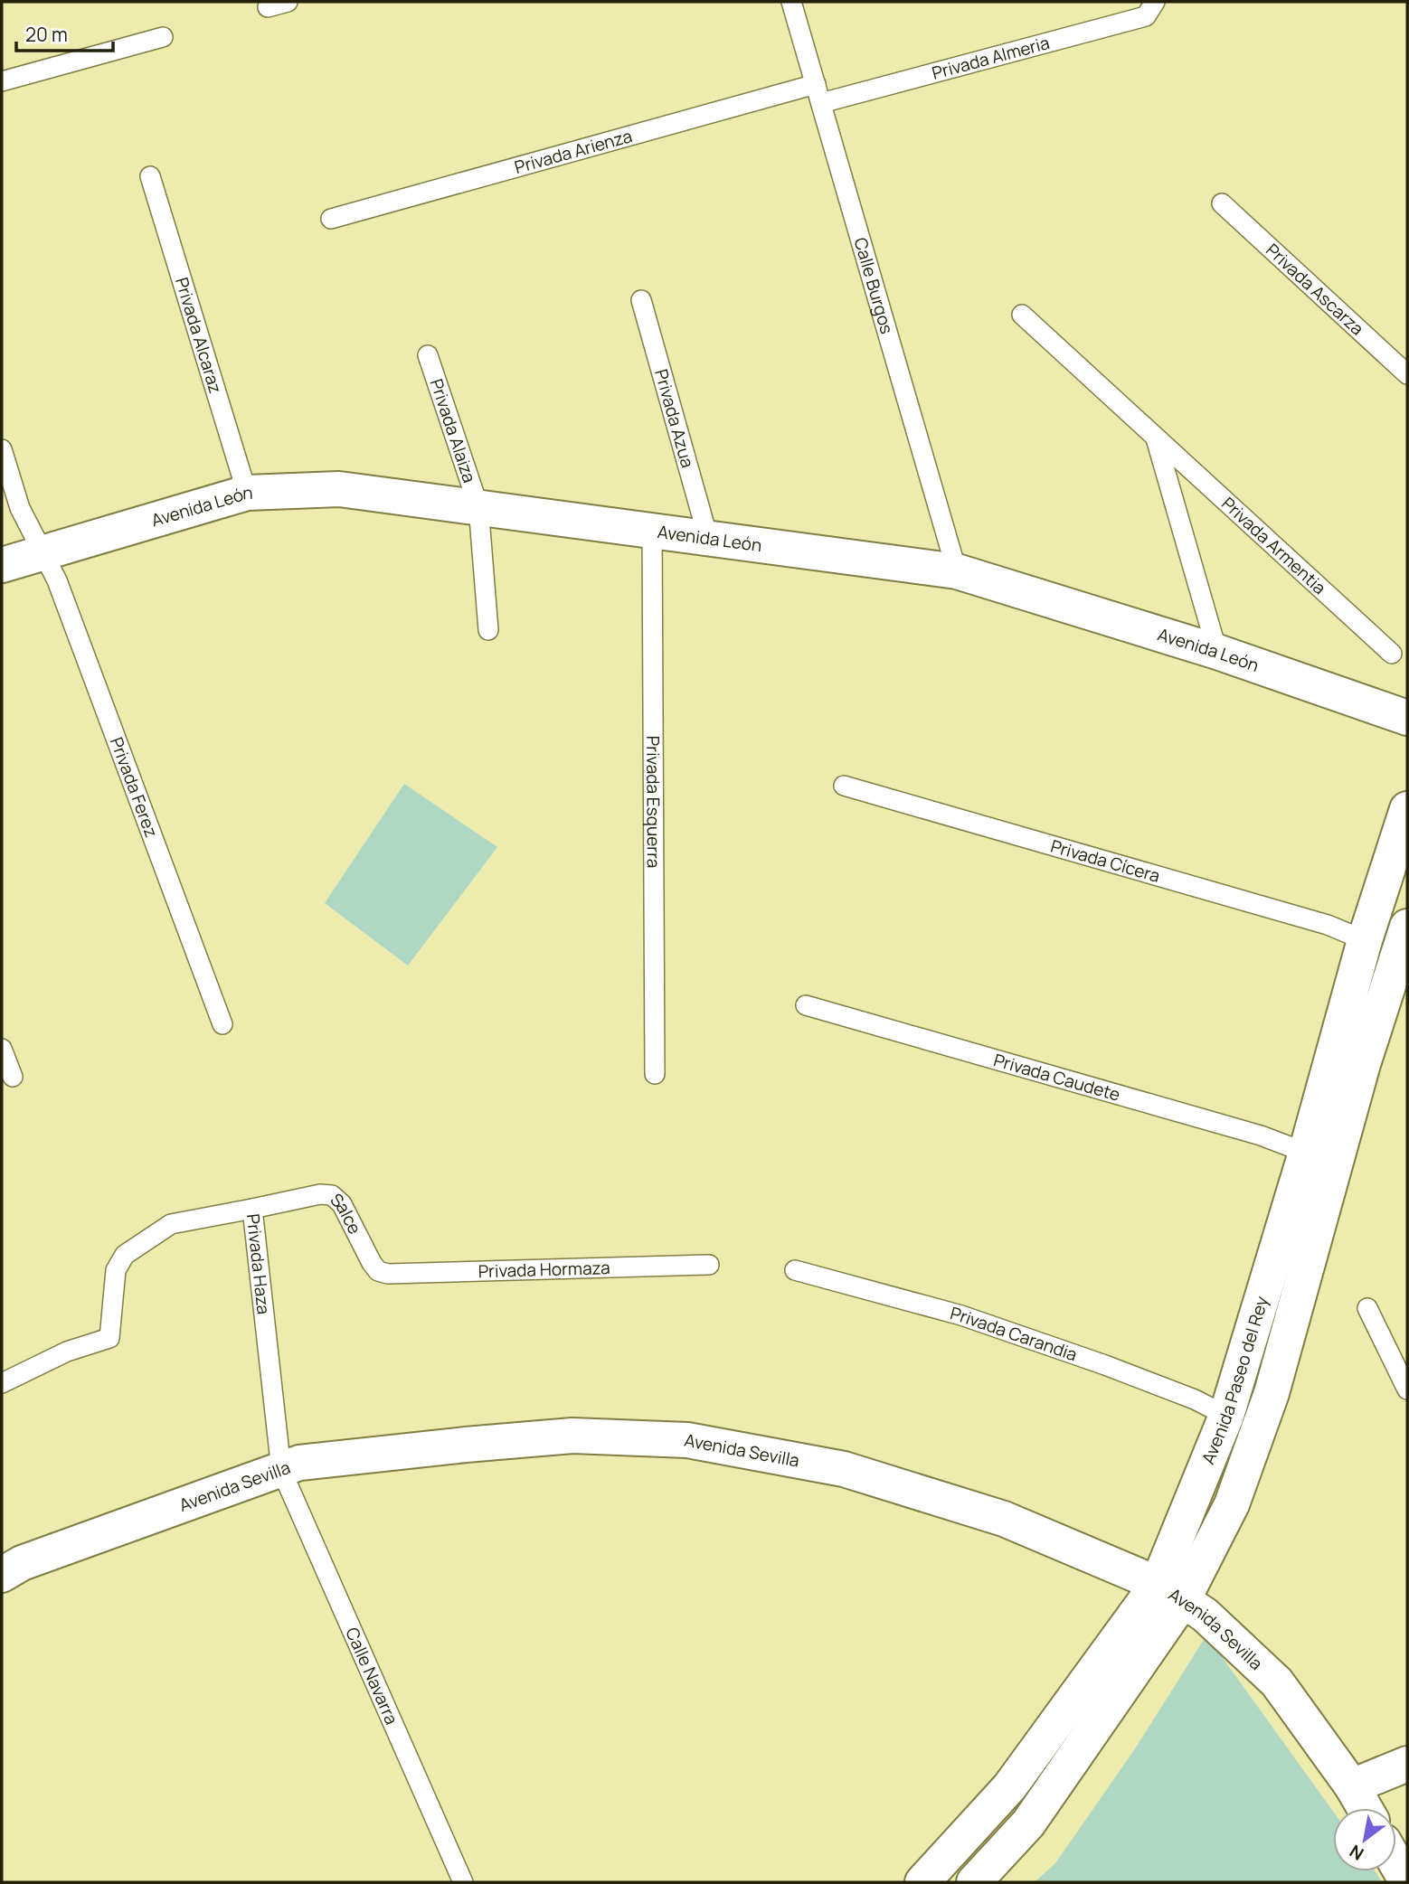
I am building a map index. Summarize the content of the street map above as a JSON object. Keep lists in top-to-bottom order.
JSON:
{
  "streets": {
    "street": ["Avenida León", "Avenida Paseo del Rey", "Avenida Sevilla"],
    "lane": [
      "Privada Almeria",
      "Privada Arienza",
      "Calle Burgos",
      "Privada Ascarza",
      "Privada Alcaraz",
      "Privada Azua",
      "Privada Alaiza",
      "Privada Armentia",
      "Privada Ferez",
      "Privada Esquerra",
      "Privada Cícera",
      "Privada Caudete",
      "Salce",
      "Privada Haza",
      "Privada Hormaza",
      "Privada Carandia",
      "Calle Navarra"
    ]
  },
  "crossings": [
    ["Privada Almeria", "Calle Burgos"],
    ["Privada Arienza", "Calle Burgos"],
    ["Calle Burgos", "Avenida León"],
    ["Privada Alcaraz", "Avenida León"],
    ["Privada Azua", "Avenida León"],
    ["Privada Alaiza", "Avenida León"],
    ["Avenida León", "Privada Ferez"],
    ["Avenida León", "Privada Esquerra"],
    ["Privada Cícera", "Avenida Paseo del Rey"],
    ["Privada Caudete", "Avenida Paseo del Rey"],
    ["Salce", "Privada Haza"],
    ["Salce", "Privada Hormaza"],
    ["Privada Haza", "Avenida Sevilla"],
    ["Privada Haza", "Calle Navarra"],
    ["Privada Carandia", "Avenida Paseo del Rey"],
    ["Avenida Paseo del Rey", "Avenida Sevilla"],
    ["Avenida Sevilla", "Calle Navarra"]
  ],
  "scale_bar": "20 m",
  "north": "bottom left"
}
